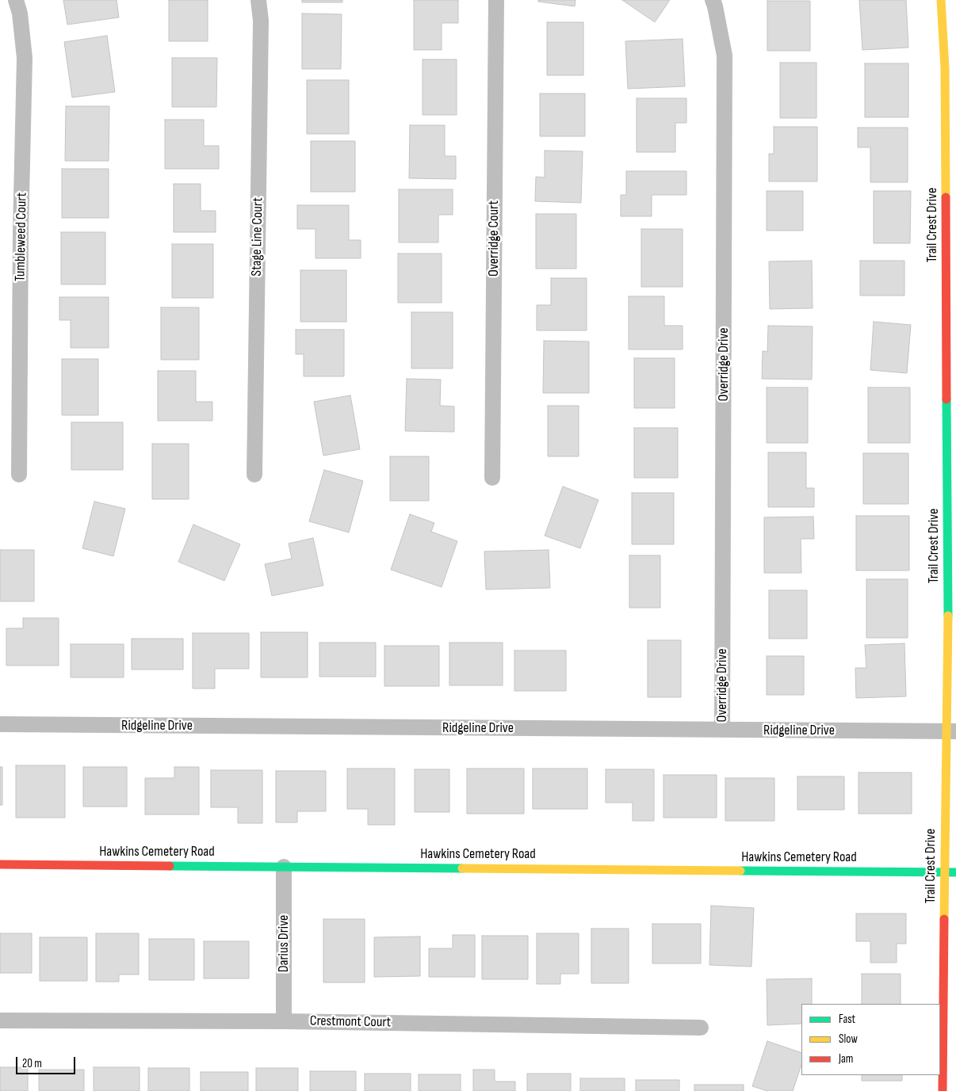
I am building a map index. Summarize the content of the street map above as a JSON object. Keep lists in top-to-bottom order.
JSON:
{
  "streets": {
    "street": [
      "Trail Crest Drive",
      "Tumbleweed Court",
      "Stage Line Court",
      "Overridge Court",
      "Overridge Drive",
      "Ridgeline Drive",
      "Hawkins Cemetery Road",
      "Darius Drive",
      "Crestmont Court"
    ]
  },
  "crossings": [
    ["Trail Crest Drive", "Ridgeline Drive"],
    ["Trail Crest Drive", "Hawkins Cemetery Road"],
    ["Overridge Drive", "Ridgeline Drive"],
    ["Hawkins Cemetery Road", "Darius Drive"],
    ["Darius Drive", "Crestmont Court"]
  ],
  "legend": ["Fast", "Slow", "Jam"],
  "scale_bar": "20 m"
}
